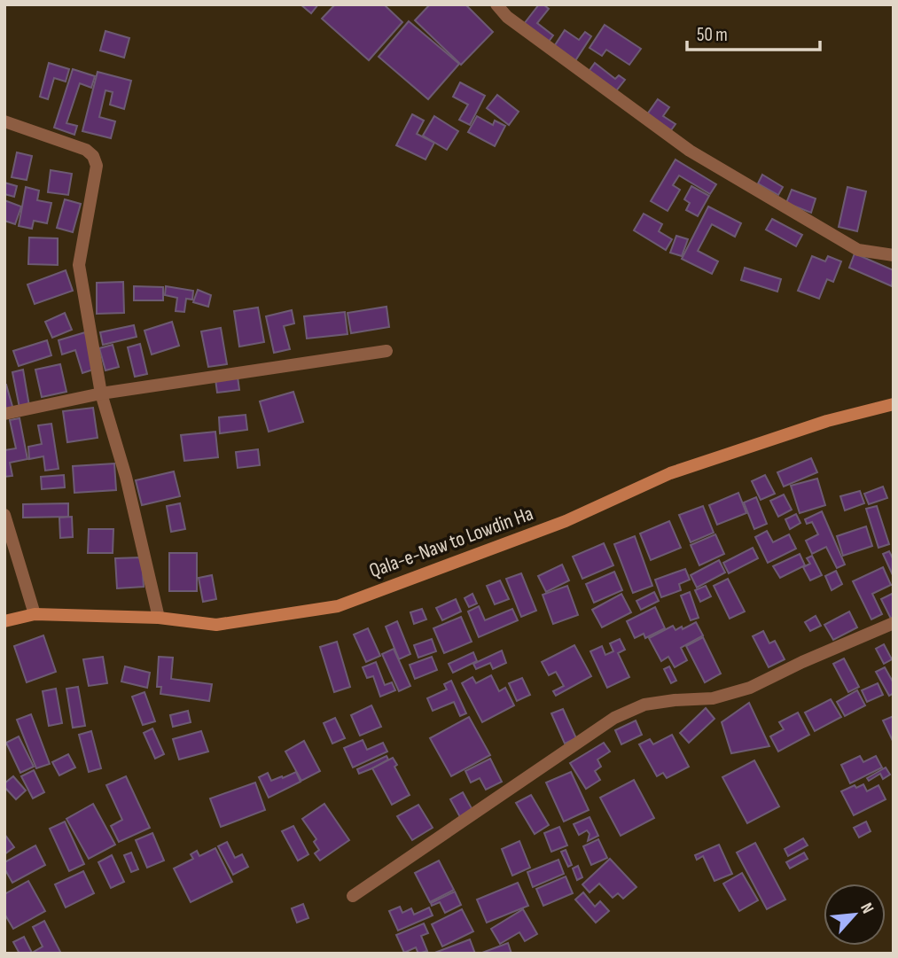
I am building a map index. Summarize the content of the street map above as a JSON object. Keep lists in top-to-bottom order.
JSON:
{
  "streets": {
    "main road": ["Qala-e-Naw to Lowdin Ha"]
  },
  "scale_bar": "50 m",
  "north": "top right"
}
